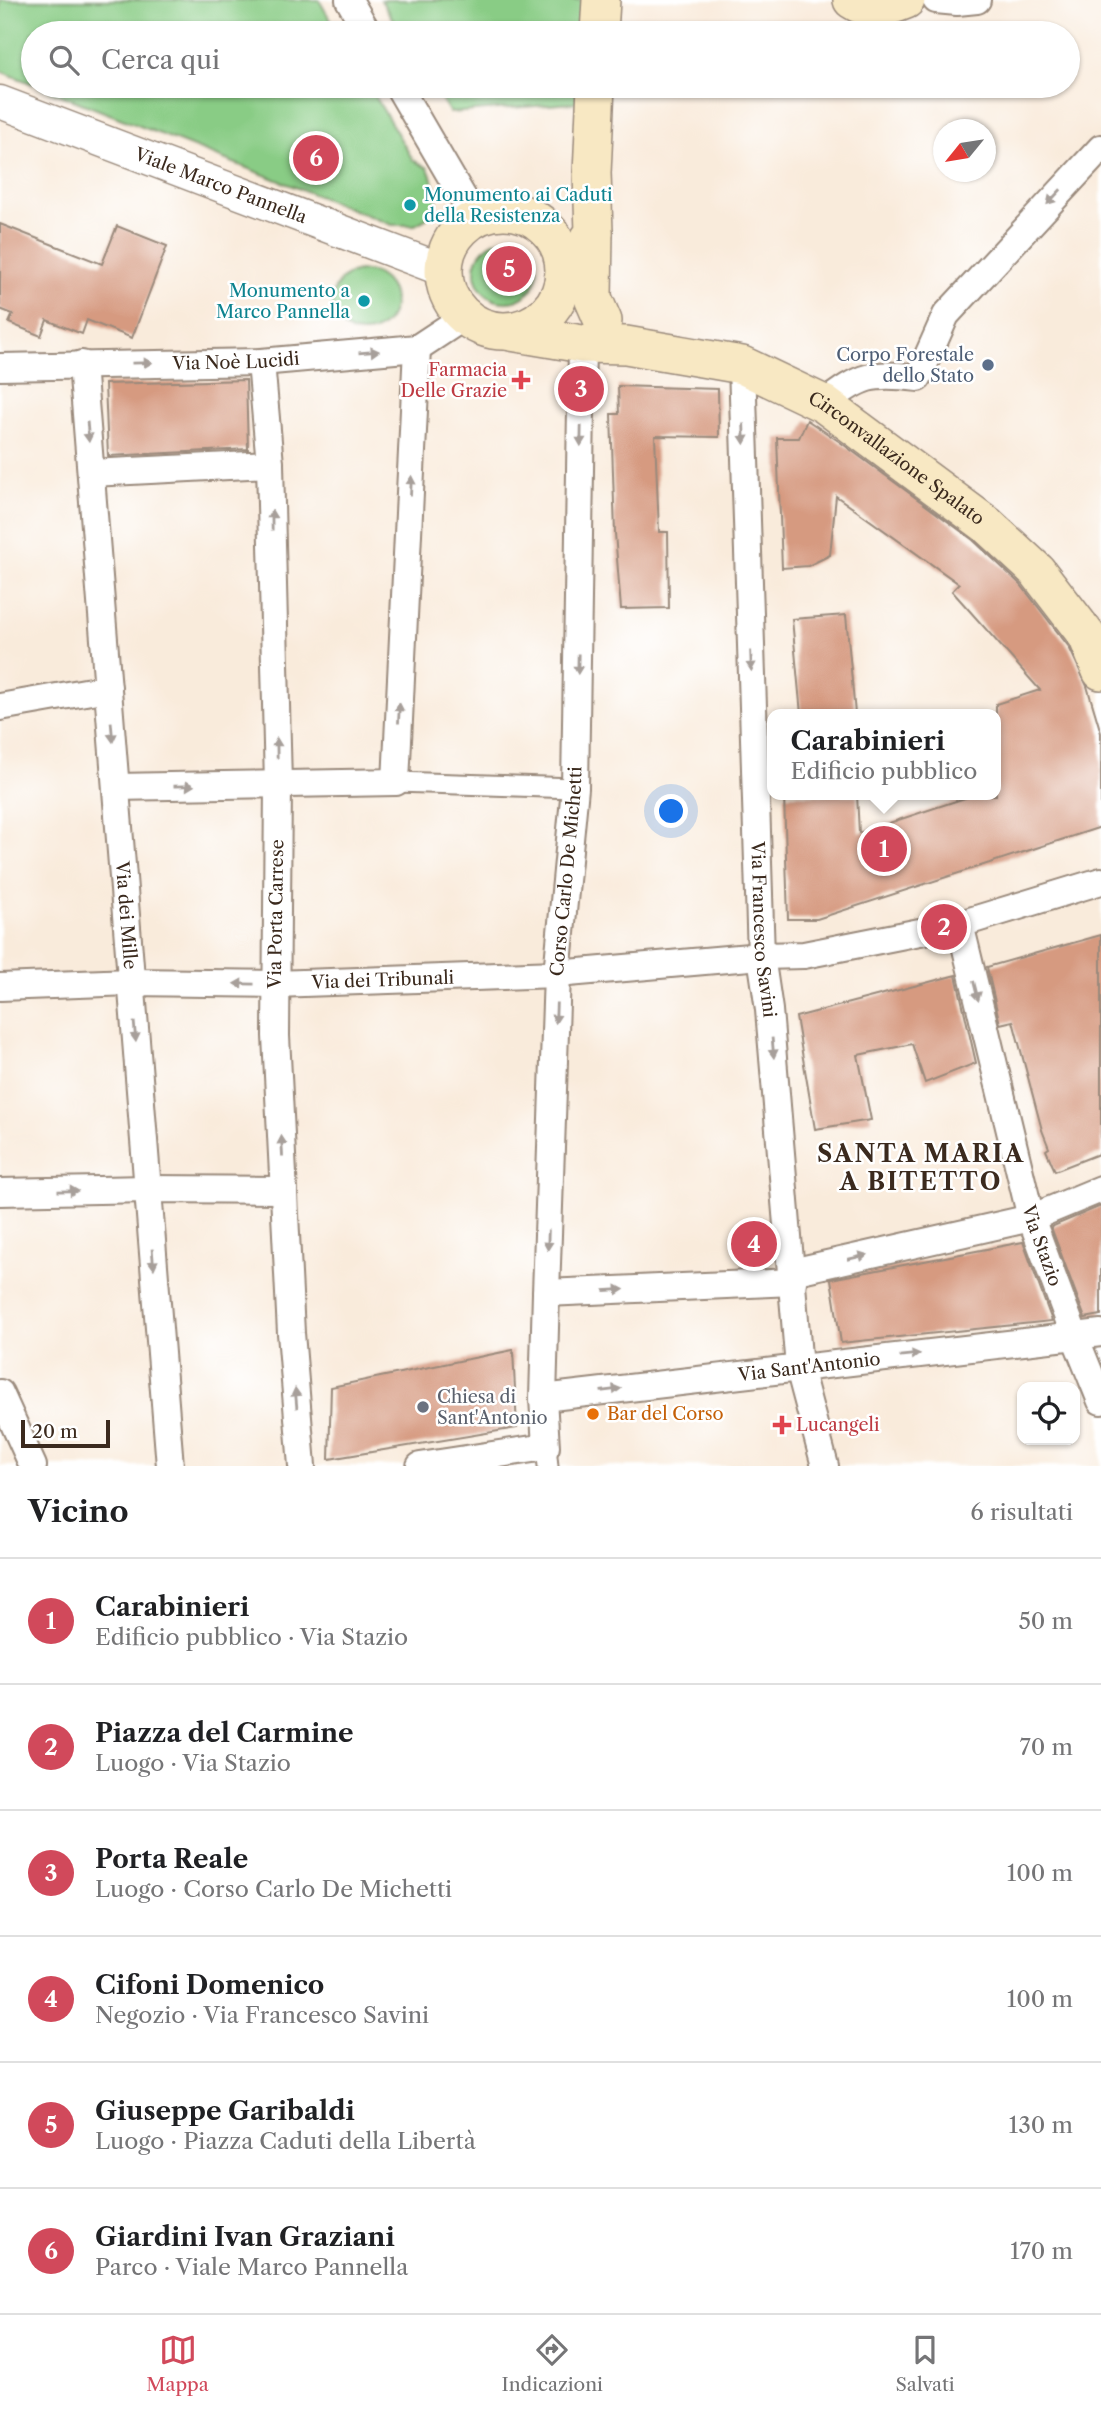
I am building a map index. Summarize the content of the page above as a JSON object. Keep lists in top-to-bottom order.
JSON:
{
  "streets": {
    "main road": ["Circonvallazione Spalato"],
    "street": [
      "Viale Marco Pannella",
      "Via Noè Lucidi",
      "Corso Carlo De Michetti",
      "Via Porta Carrese",
      "Via dei Mille",
      "Via Francesco Savini",
      "Via dei Tribunali",
      "Via Stazio",
      "Via Sant'Antonio"
    ]
  },
  "crossings": [
    ["Viale Marco Pannella", "Via Noè Lucidi"],
    ["Viale Marco Pannella", "Circonvallazione Spalato"],
    ["Via Noè Lucidi", "Circonvallazione Spalato"],
    ["Via Noè Lucidi", "Via Porta Carrese"],
    ["Via Noè Lucidi", "Via dei Mille"],
    ["Circonvallazione Spalato", "Corso Carlo De Michetti"],
    ["Circonvallazione Spalato", "Via Francesco Savini"],
    ["Corso Carlo De Michetti", "Via dei Tribunali"],
    ["Corso Carlo De Michetti", "Via Sant'Antonio"],
    ["Via Porta Carrese", "Via dei Tribunali"],
    ["Via dei Mille", "Via dei Tribunali"],
    ["Via Francesco Savini", "Via dei Tribunali"],
    ["Via Francesco Savini", "Via Sant'Antonio"],
    ["Via dei Tribunali", "Via Stazio"],
    ["Via Stazio", "Via Sant'Antonio"]
  ],
  "one_way": ["Via dei Mille", "Via Francesco Savini", "Via Stazio"],
  "districts": ["SANTA MARIA A BITETTO"],
  "places": {
    "other": [
      "Monumento ai Caduti della Resistenza",
      "Monumento a Marco Pannella",
      "Corpo Forestale dello Stato",
      "Chiesa di Sant'Antonio",
      "Bar del Corso"
    ],
    "health": ["Farmacia Delle Grazie", "Lucangeli"]
  },
  "scale_bar": "20 m",
  "north": "bottom left",
  "page": {
    "search": "Cerca qui",
    "pins": [
      "6",
      "5",
      "3",
      "1",
      "2",
      "4"
    ],
    "popup": ["Carabinieri", "Edificio pubblico"],
    "scale": "20 m",
    "heading": ["Vicino", "6 risultati"],
    "list": [
      {
        "mark": "1",
        "name": "Carabinieri",
        "note": "Edificio pubblico · Via Stazio",
        "value": "50 m"
      },
      {
        "mark": "2",
        "name": "Piazza del Carmine",
        "note": "Luogo · Via Stazio",
        "value": "70 m"
      },
      {
        "mark": "3",
        "name": "Porta Reale",
        "note": "Luogo · Corso Carlo De Michetti",
        "value": "100 m"
      },
      {
        "mark": "4",
        "name": "Cifoni Domenico",
        "note": "Negozio · Via Francesco Savini",
        "value": "100 m"
      },
      {
        "mark": "5",
        "name": "Giuseppe Garibaldi",
        "note": "Luogo · Piazza Caduti della Libertà",
        "value": "130 m"
      },
      {
        "mark": "6",
        "name": "Giardini Ivan Graziani",
        "note": "Parco · Viale Marco Pannella",
        "value": "170 m"
      }
    ],
    "nav": ["Mappa", "Indicazioni", "Salvati"]
  }
}
